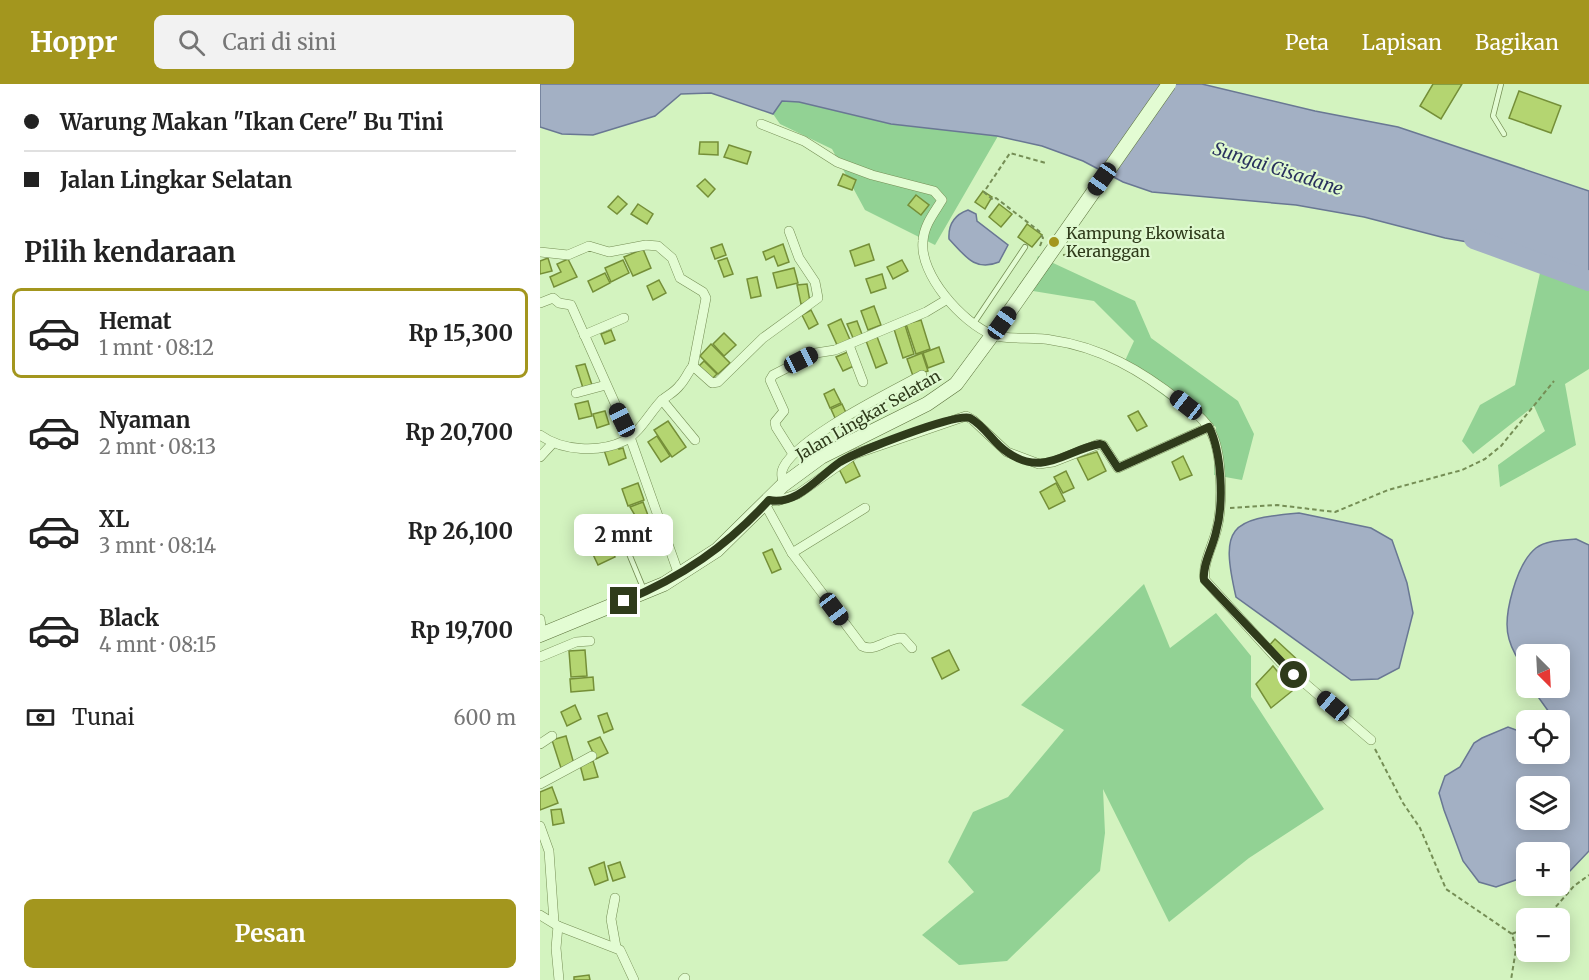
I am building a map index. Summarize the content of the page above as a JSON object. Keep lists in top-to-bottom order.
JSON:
{
  "streets": {
    "main road": ["Jalan Lingkar Selatan"]
  },
  "water": ["Sungai Cisadane"],
  "places": ["Kampung Ekowisata Keranggan"],
  "north": "bottom right",
  "page": {
    "header": "Hoppr",
    "search": "Cari di sini",
    "nav": ["Peta", "Lapisan", "Bagikan"],
    "banner": ["Warung Makan \"Ikan Cere\" Bu Tini", "Jalan Lingkar Selatan"],
    "heading": "Pilih kendaraan",
    "list": [
      {
        "name": "Hemat",
        "note": "1 mnt · 08:12",
        "value": "Rp 15,300"
      },
      {
        "name": "Nyaman",
        "note": "2 mnt · 08:13",
        "value": "Rp 20,700"
      },
      {
        "name": "XL",
        "note": "3 mnt · 08:14",
        "value": "Rp 26,100"
      },
      {
        "name": "Black",
        "note": "4 mnt · 08:15",
        "value": "Rp 19,700"
      }
    ],
    "bubble": "2 mnt",
    "map_buttons": ["+", "−"],
    "pay": ["Tunai", "600 m"],
    "buttons": "Pesan"
  }
}
